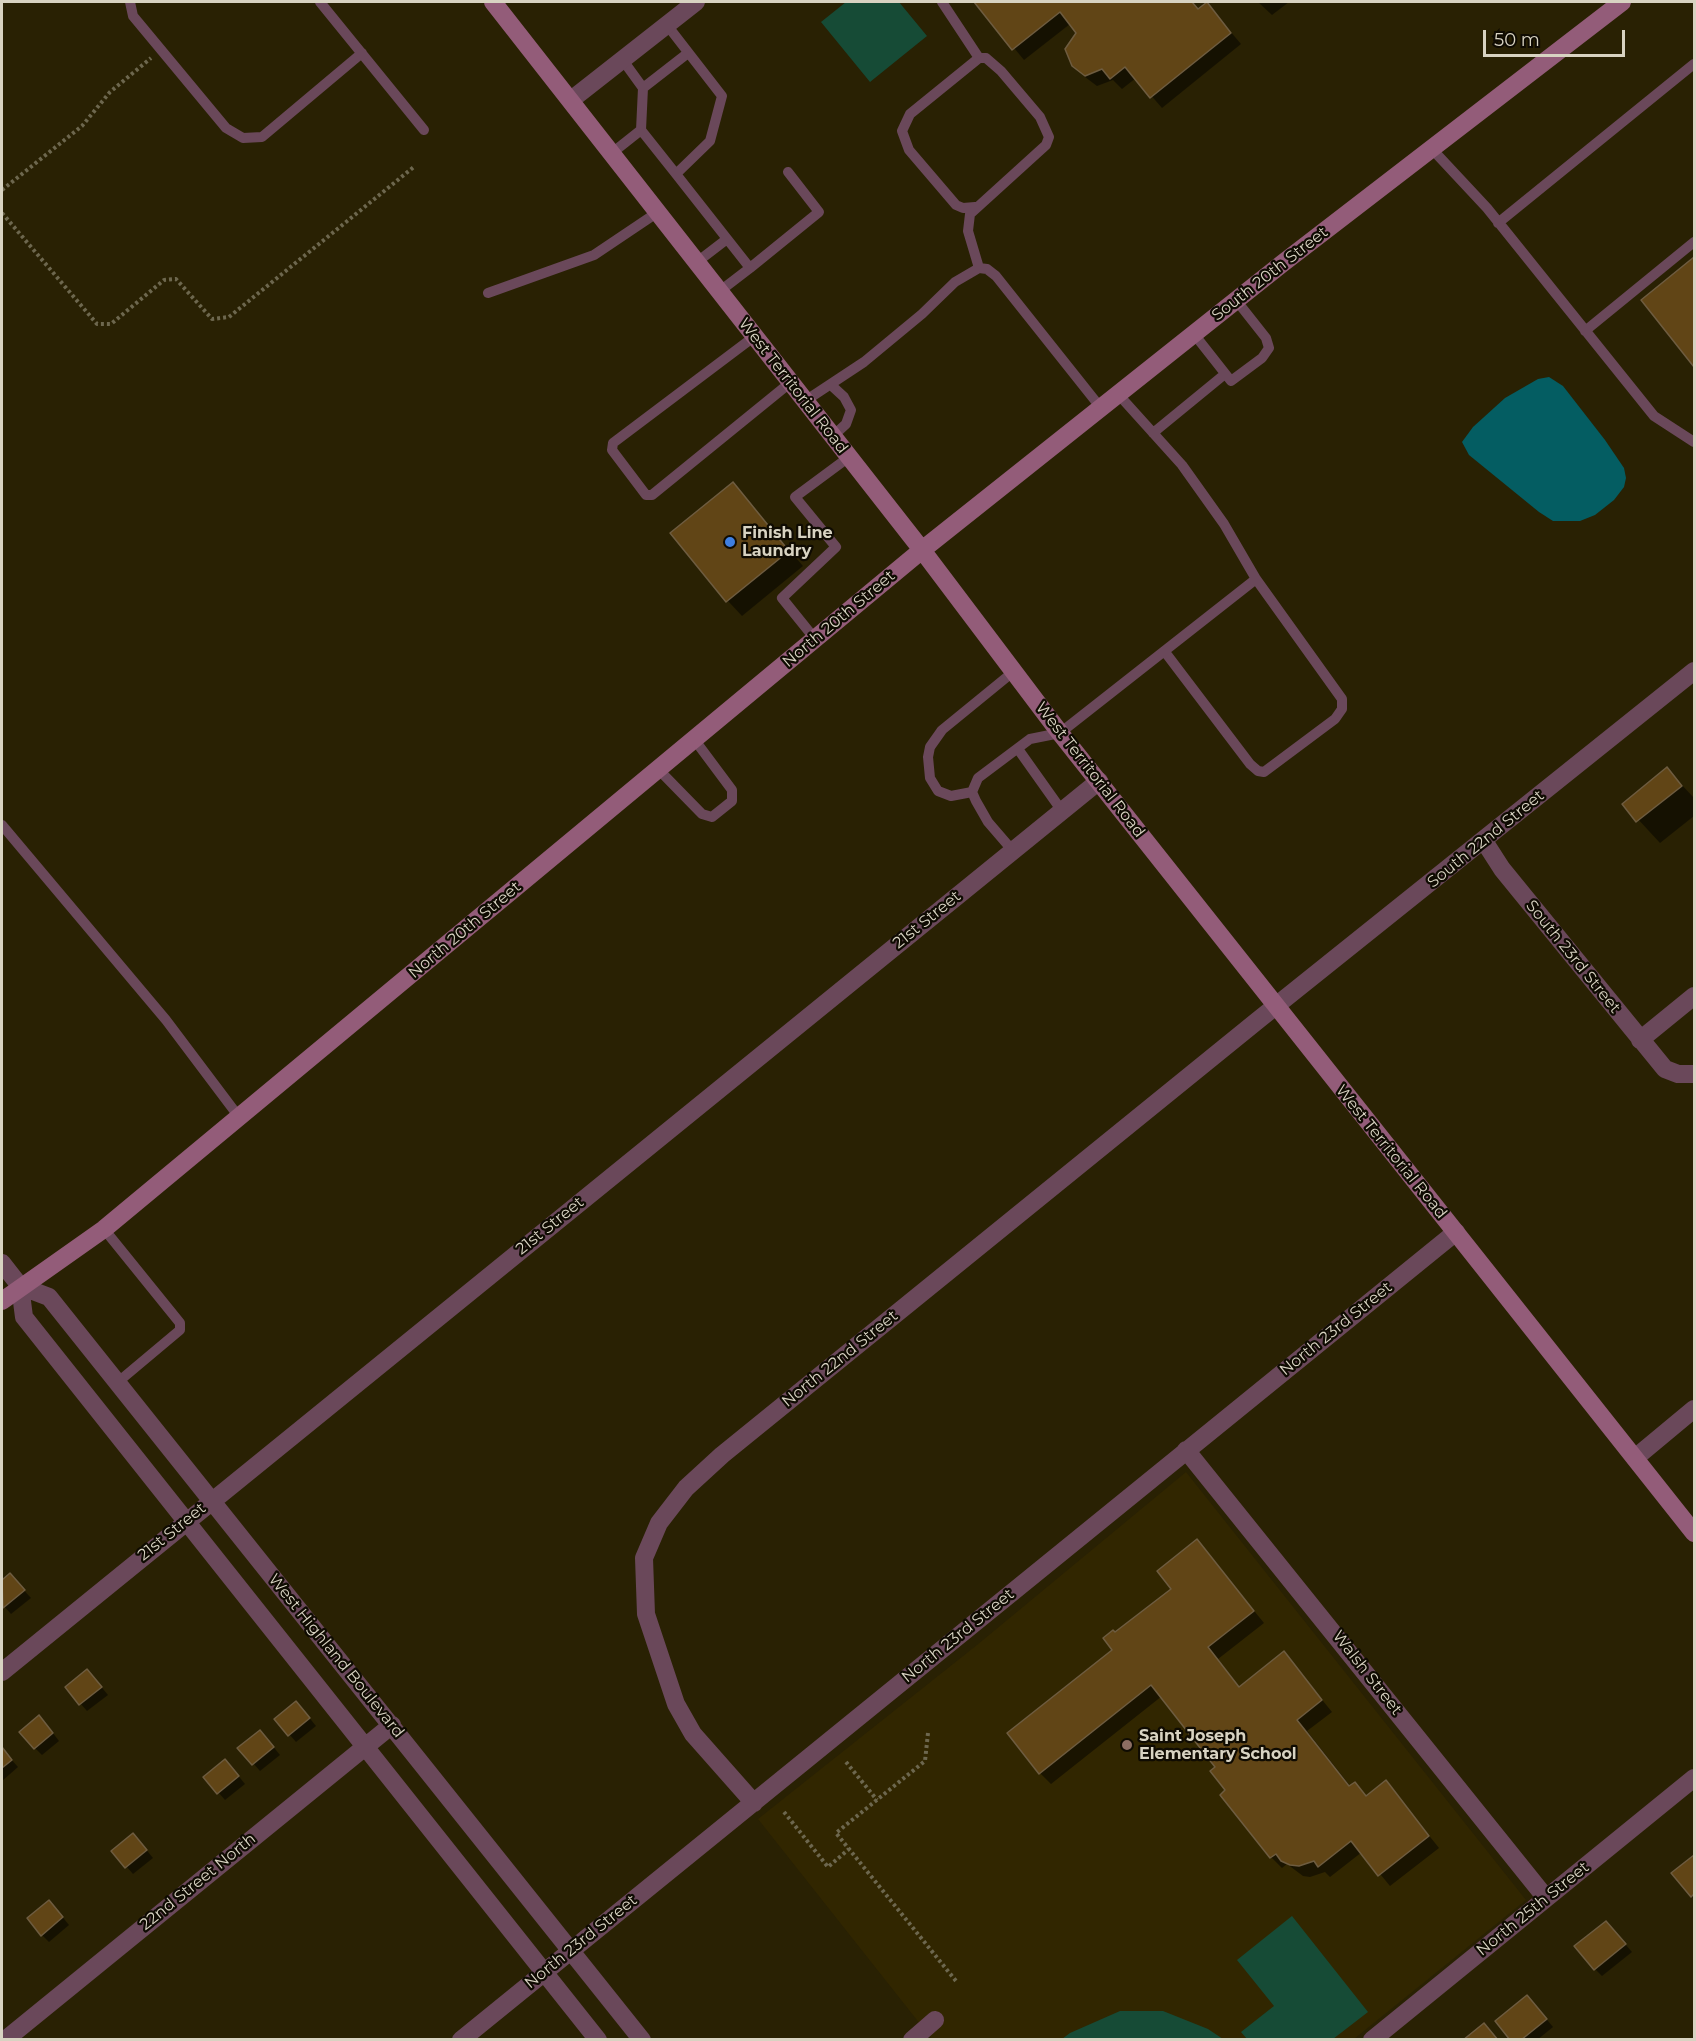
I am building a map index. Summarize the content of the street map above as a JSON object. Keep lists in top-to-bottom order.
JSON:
{
  "streets": {
    "main road": ["South 20th Street", "West Territorial Road", "North 20th Street"],
    "street": [
      "South 22nd Street",
      "21st Street",
      "South 23rd Street",
      "North 23rd Street",
      "North 22nd Street",
      "West Highland Boulevard",
      "Walsh Street",
      "22nd Street North",
      "North 25th Street"
    ]
  },
  "crossings": [
    ["South 20th Street", "West Territorial Road"],
    ["South 20th Street", "North 20th Street"],
    ["West Territorial Road", "North 20th Street"],
    ["West Territorial Road", "South 22nd Street"],
    ["West Territorial Road", "21st Street"],
    ["West Territorial Road", "North 23rd Street"],
    ["West Territorial Road", "North 22nd Street"],
    ["North 20th Street", "West Highland Boulevard"],
    ["South 22nd Street", "South 23rd Street"],
    ["South 22nd Street", "North 22nd Street"],
    ["21st Street", "West Highland Boulevard"],
    ["North 23rd Street", "North 22nd Street"],
    ["North 23rd Street", "West Highland Boulevard"],
    ["North 23rd Street", "Walsh Street"],
    ["West Highland Boulevard", "22nd Street North"],
    ["Walsh Street", "North 25th Street"]
  ],
  "places": ["Finish Line Laundry", "Saint Joseph Elementary School"],
  "scale_bar": "50 m"
}
